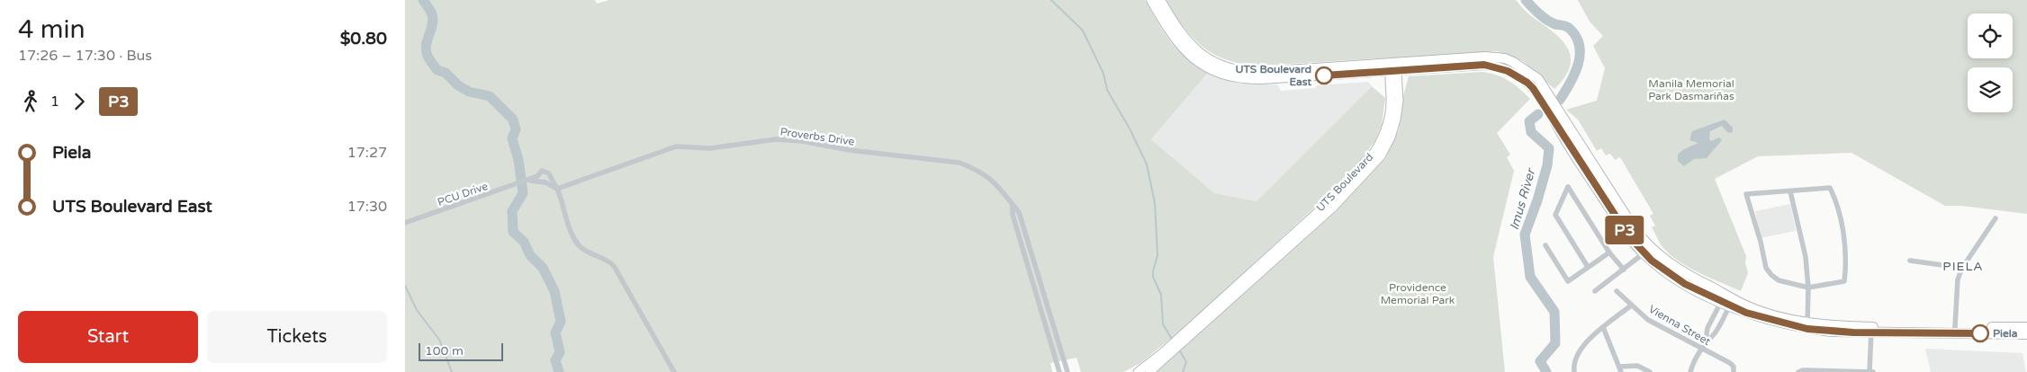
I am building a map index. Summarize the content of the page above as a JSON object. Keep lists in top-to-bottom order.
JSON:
{
  "streets": {
    "main road": ["UTS Boulevard"],
    "street": ["Proverbs Drive", "PCU Drive", "Vienna Street"]
  },
  "districts": ["PIELA"],
  "water": ["Imus River"],
  "parks": ["Manila Memorial Park Dasmariñas", "Providence Memorial Park"],
  "places": ["UTS Boulevard East", "Piela"],
  "lines": ["bus line P3"],
  "scale_bar": "100 m",
  "page": {
    "heading": ["4 min", "17:26 – 17:30 · Bus", "$0.80"],
    "on_map": "P3",
    "legs": ["1", "P3"],
    "list": [
      {
        "name": "Piela",
        "value": "17:27"
      },
      {
        "name": "UTS Boulevard East",
        "value": "17:30"
      }
    ],
    "buttons": ["Start", "Tickets"],
    "scale": "100 m"
  }
}
